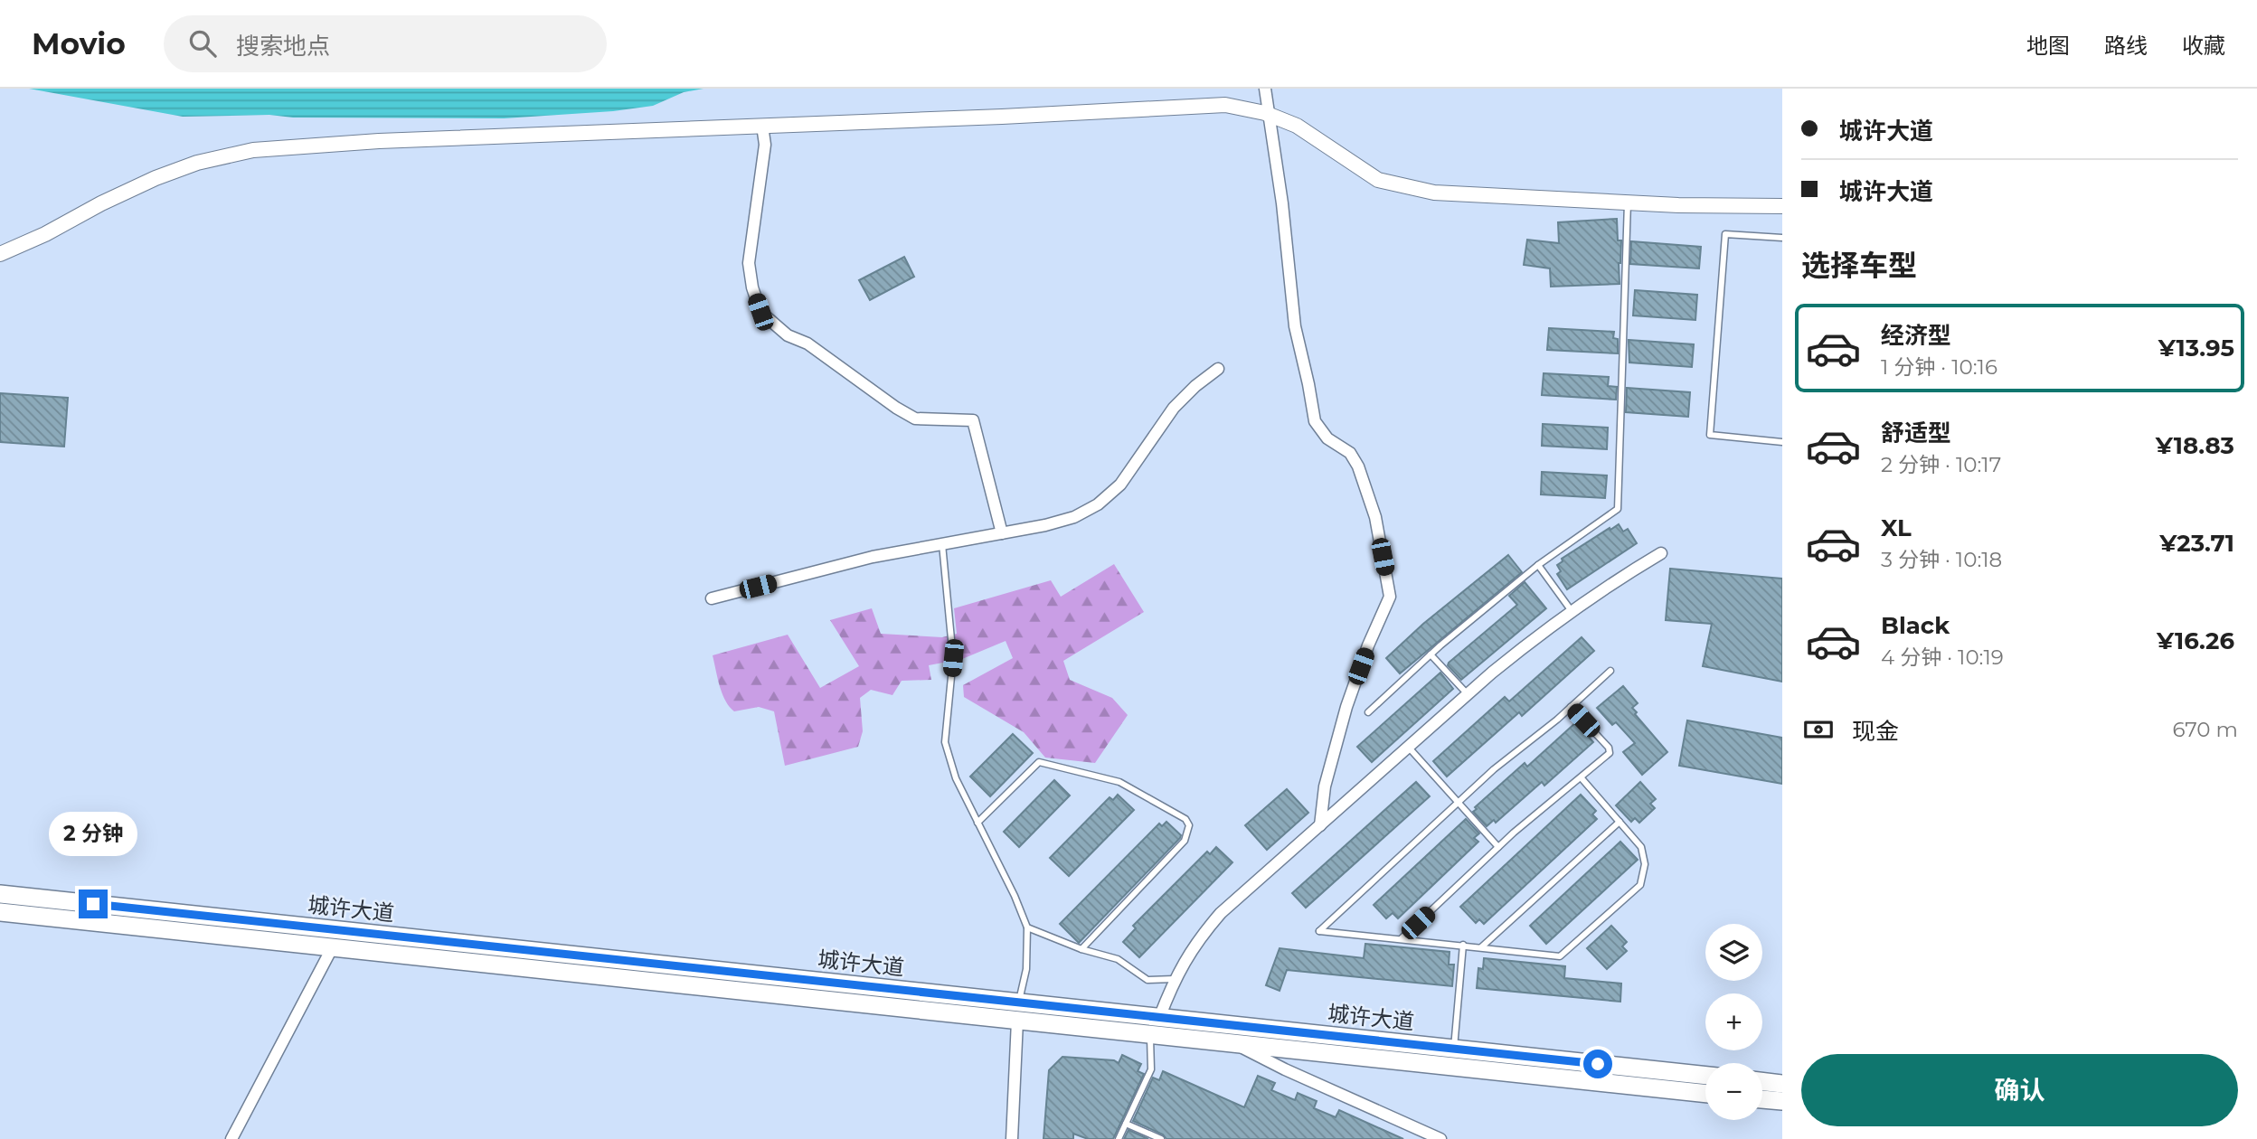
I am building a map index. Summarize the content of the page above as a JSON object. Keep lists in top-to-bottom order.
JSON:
{
  "streets": {
    "main road": ["城许大道"]
  },
  "page": {
    "header": "Movio",
    "search": "搜索地点",
    "nav": ["地图", "路线", "收藏"],
    "banner": ["城许大道", "城许大道"],
    "heading": "选择车型",
    "list": [
      {
        "name": "经济型",
        "note": "1 分钟 · 10:16",
        "value": "¥13.95"
      },
      {
        "name": "舒适型",
        "note": "2 分钟 · 10:17",
        "value": "¥18.83"
      },
      {
        "name": "XL",
        "note": "3 分钟 · 10:18",
        "value": "¥23.71"
      },
      {
        "name": "Black",
        "note": "4 分钟 · 10:19",
        "value": "¥16.26"
      }
    ],
    "pay": ["现金", "670 m"],
    "bubble": "2 分钟",
    "map_buttons": ["+", "−"],
    "buttons": "确认"
  }
}
